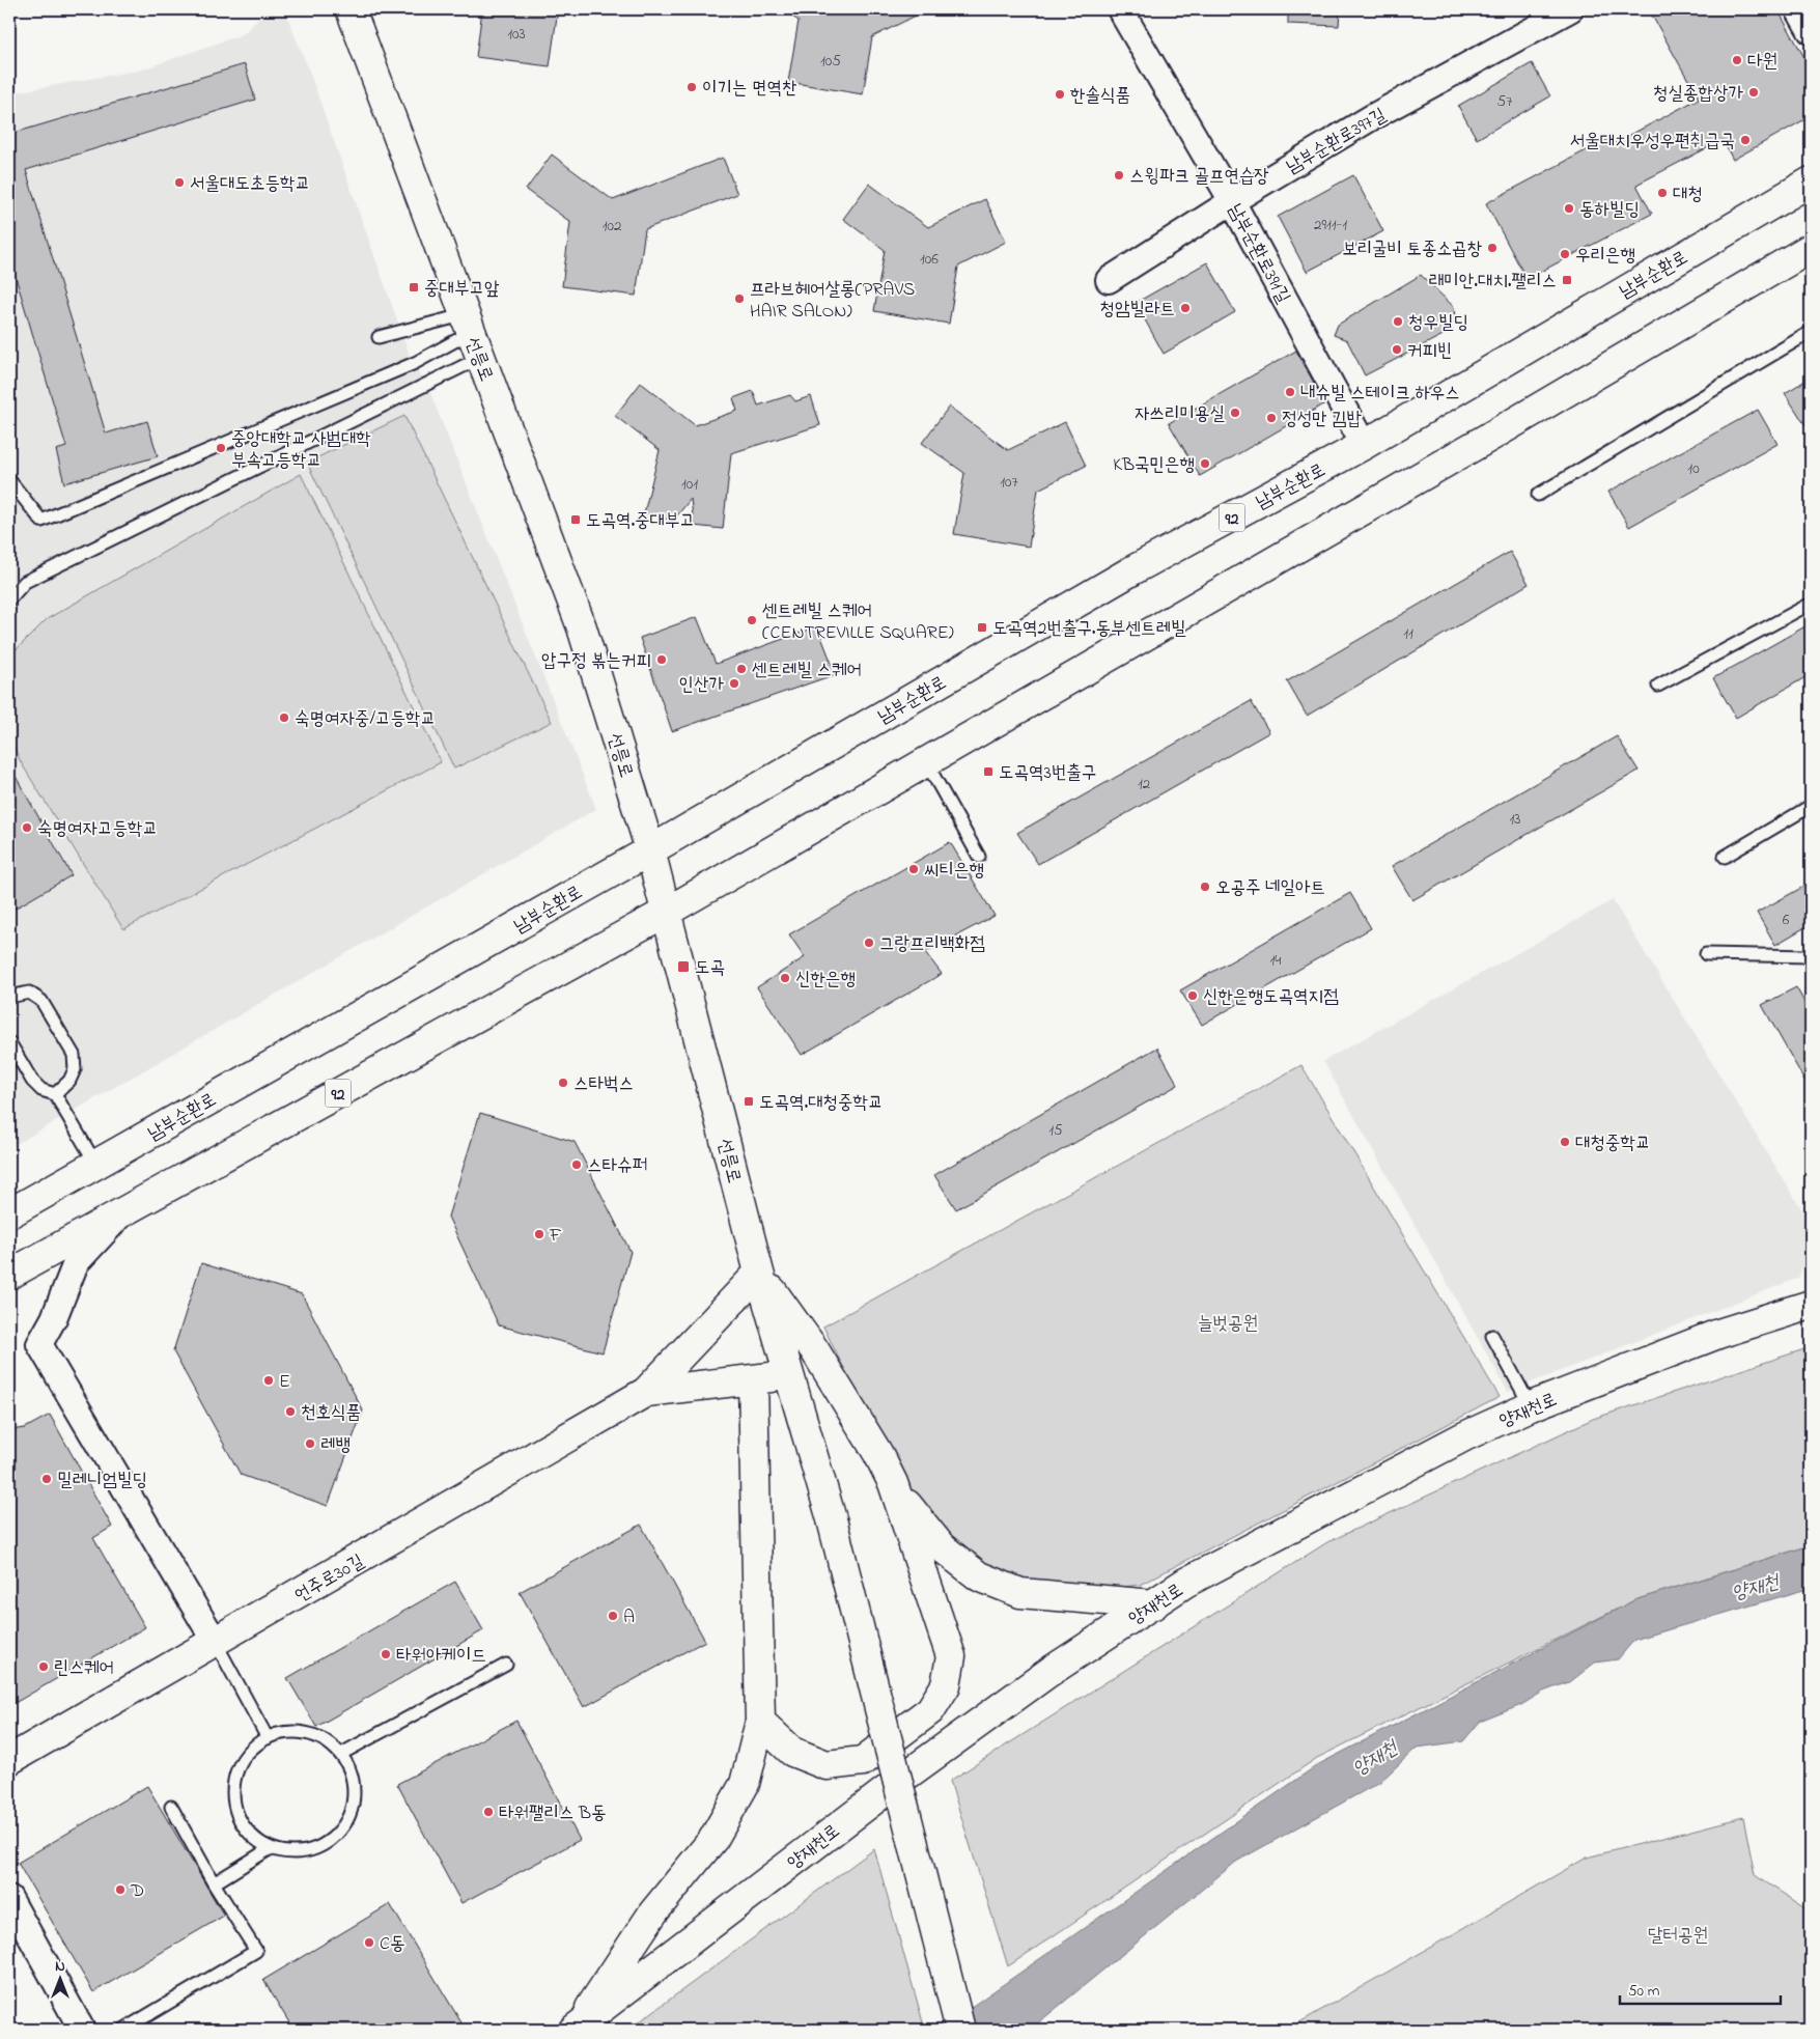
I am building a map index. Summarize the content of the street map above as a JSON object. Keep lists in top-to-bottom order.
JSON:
{
  "streets": {
    "street": [
      "남부순환로397길",
      "남부순환로391길",
      "남부순환로",
      "선릉로",
      "92",
      "양재천로",
      "언주로30길"
    ]
  },
  "crossings": [
    ["남부순환로397길", "남부순환로391길"],
    ["남부순환로391길", "남부순환로"],
    ["남부순환로", "선릉로"],
    ["선릉로", "92"]
  ],
  "water": ["양재천"],
  "parks": ["늘벗공원", "달터공원"],
  "places": {
    "other": [
      "다원",
      "이기는 면역찬",
      "청실종합상가",
      "한솔식품",
      "서울대치우성우편취급국",
      "스윙파크 골프연습장",
      "서울대도초등학교",
      "대청",
      "동하빌딩",
      "보리굴비 토종소곱창",
      "우리은행",
      "프라브헤어살롱(PRAVS HAIR SALON)",
      "청암빌라트",
      "청우빌딩",
      "커피빈",
      "내슈빌 스테이크 하우스",
      "자쓰리미용실",
      "정성만 김밥",
      "중앙대학교 사범대학 부속고등학교",
      "KB국민은행",
      "센트레빌 스퀘어 (CENTREVILLE SQUARE)",
      "압구정 볶는커피",
      "센트레빌 스퀘어",
      "인산가",
      "숙명여자중/고등학교",
      "숙명여자고등학교",
      "씨티은행",
      "오공주 네일아트",
      "그랑프리백화점",
      "신한은행",
      "신한은행도곡역지점",
      "스타벅스",
      "대청중학교",
      "스타슈퍼",
      "F",
      "E",
      "천호식품",
      "레뱅",
      "밀레니엄빌딩",
      "A",
      "타워아케이드",
      "린스퀘어",
      "타워팰리스 B동",
      "D",
      "C동"
    ],
    "transit": [
      "래미안.대치.팰리스",
      "중대부고앞",
      "도곡역.중대부고",
      "도곡역2번출구.동부센트레빌",
      "도곡역3번출구",
      "도곡",
      "도곡역.대청중학교"
    ]
  },
  "house_numbers": [
    "103",
    "105",
    "57",
    "2911-1",
    "102",
    "106",
    "10",
    "107",
    "101",
    "11",
    "12",
    "13",
    "6",
    "14",
    "15"
  ],
  "scale_bar": "50 m",
  "north": "top"
}
